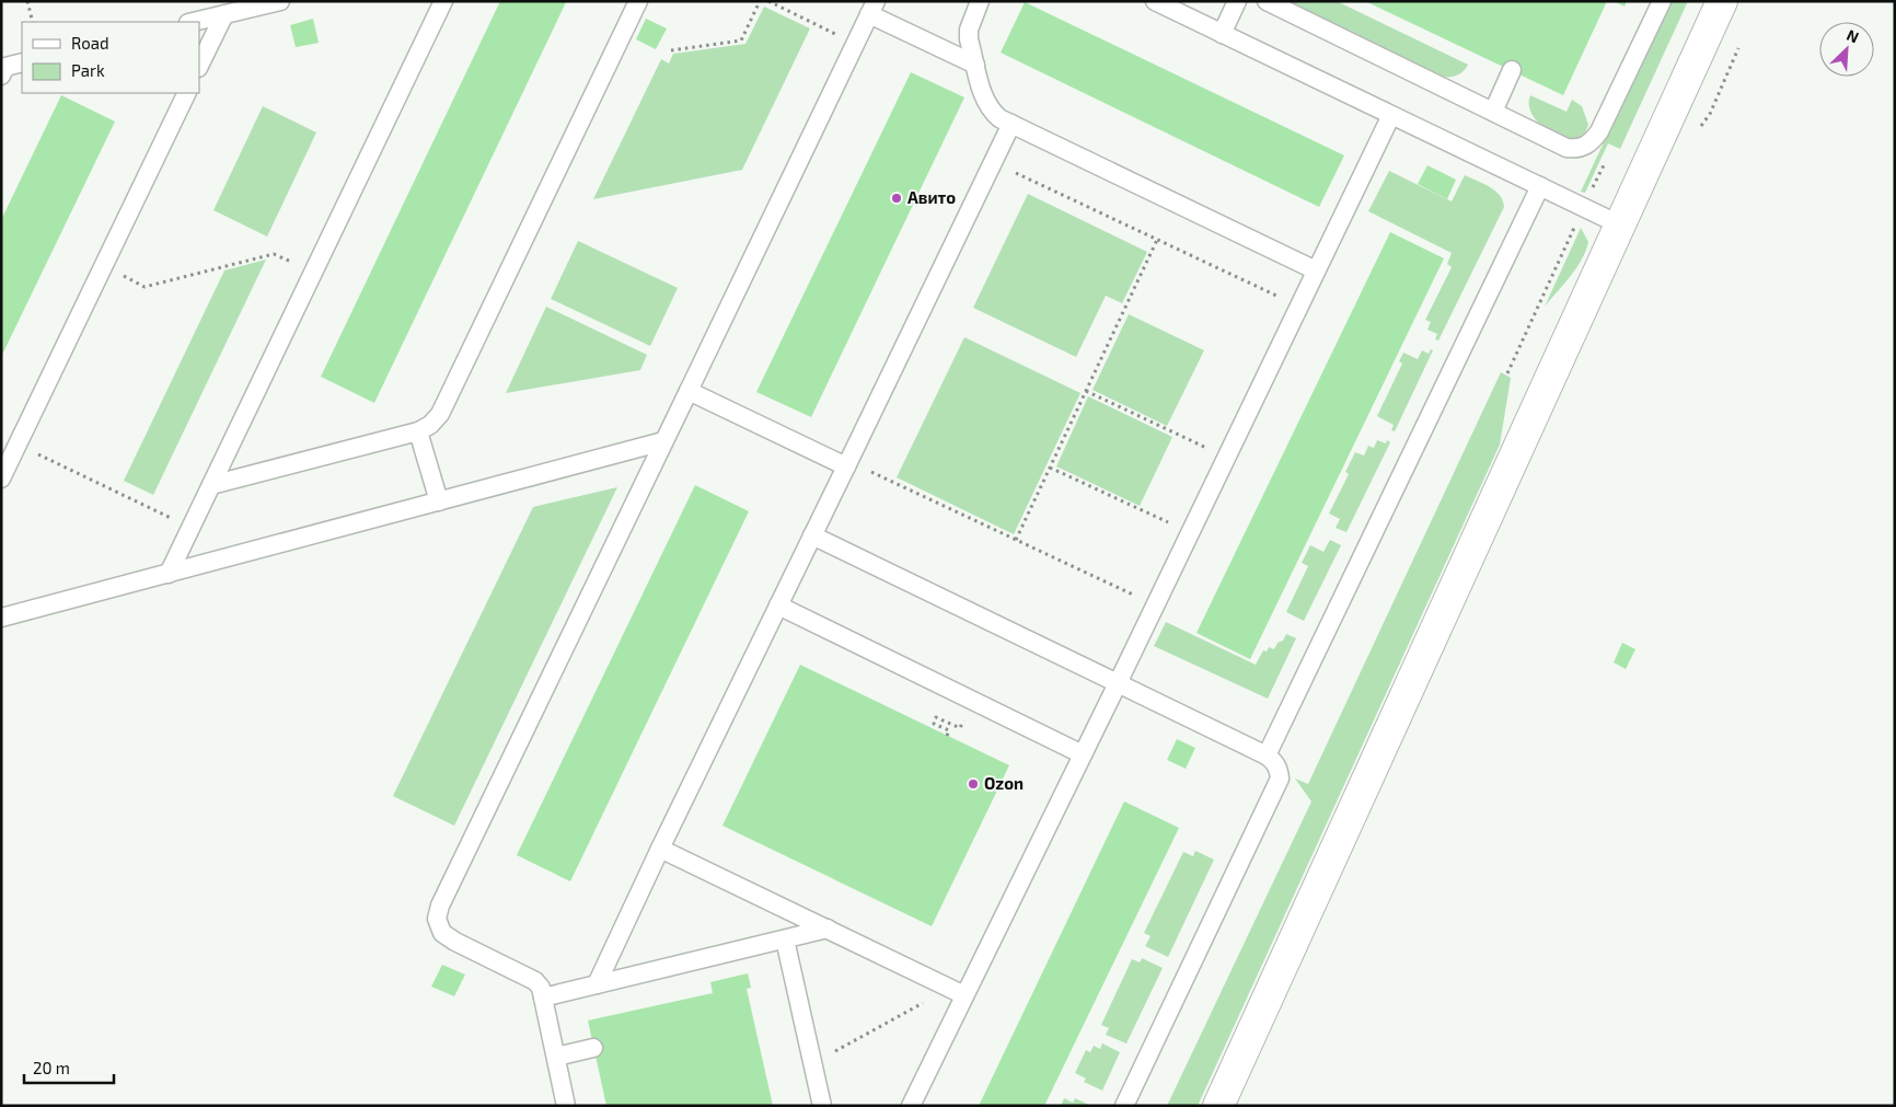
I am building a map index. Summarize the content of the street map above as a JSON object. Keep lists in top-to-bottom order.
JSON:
{
  "places": ["Авито", "Ozon"],
  "legend": ["Road", "Park"],
  "scale_bar": "20 m",
  "north": "top right"
}
